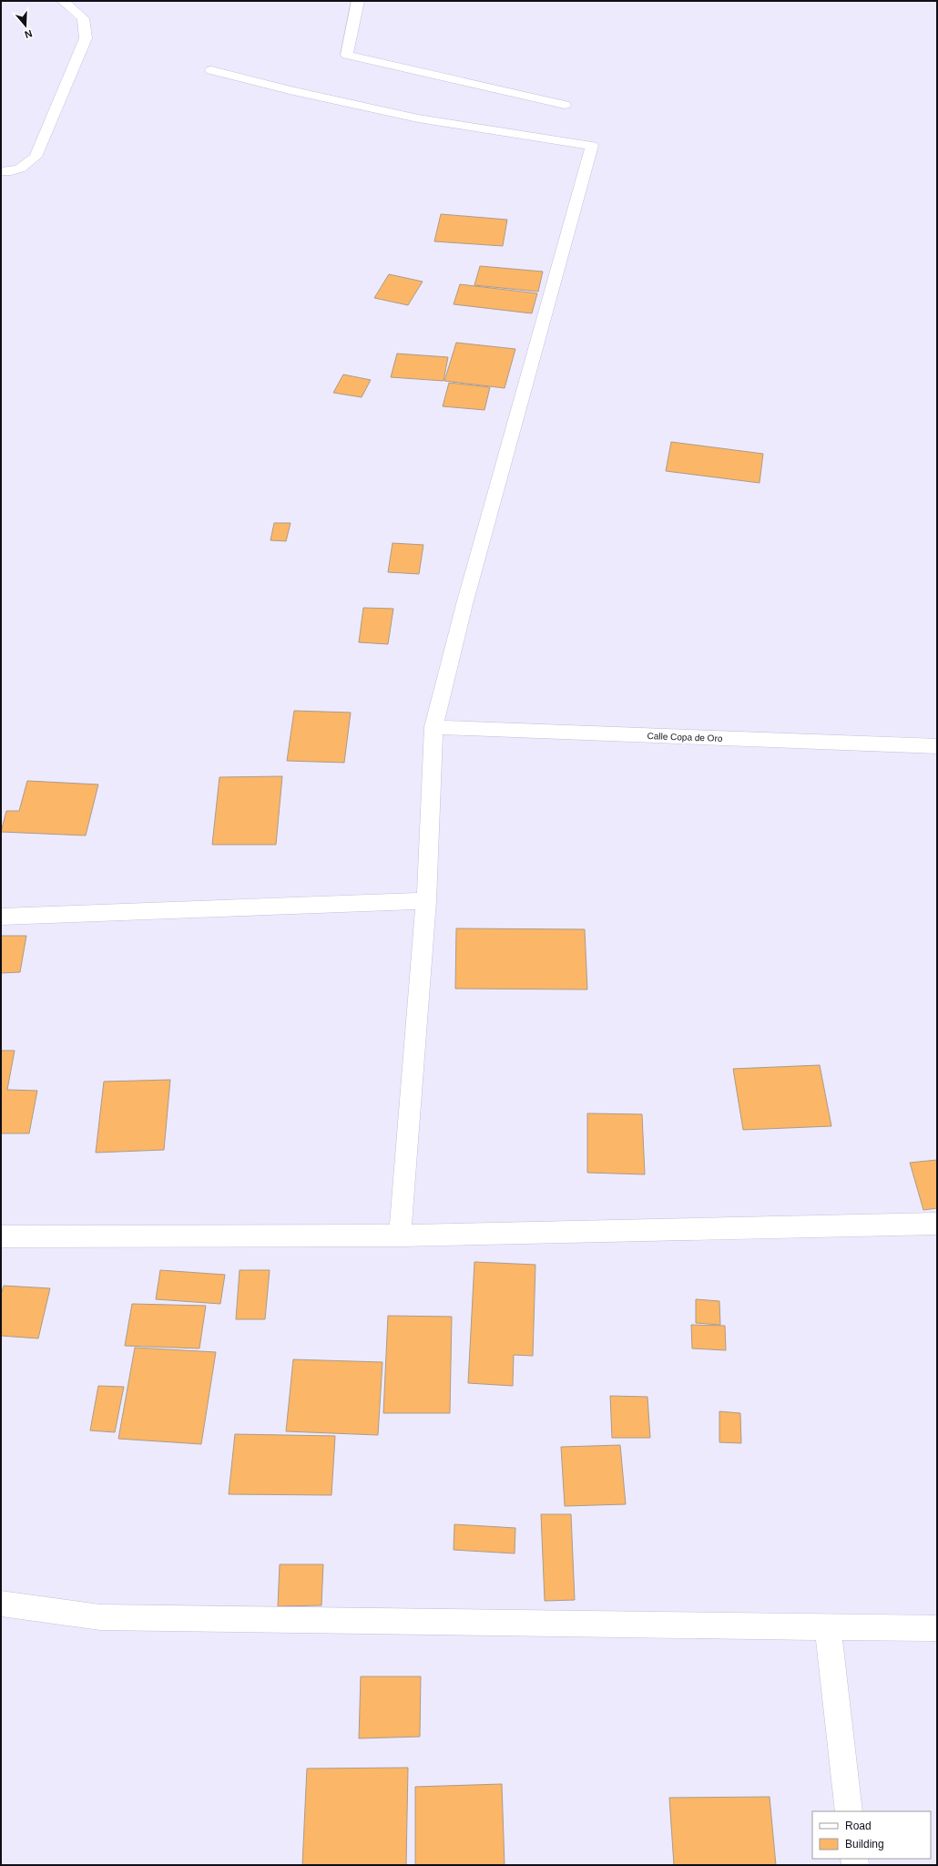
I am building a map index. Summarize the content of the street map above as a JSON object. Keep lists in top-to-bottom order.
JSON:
{
  "streets": {
    "street": ["Calle Copa de Oro"]
  },
  "legend": ["Road", "Building"],
  "north": "bottom"
}
